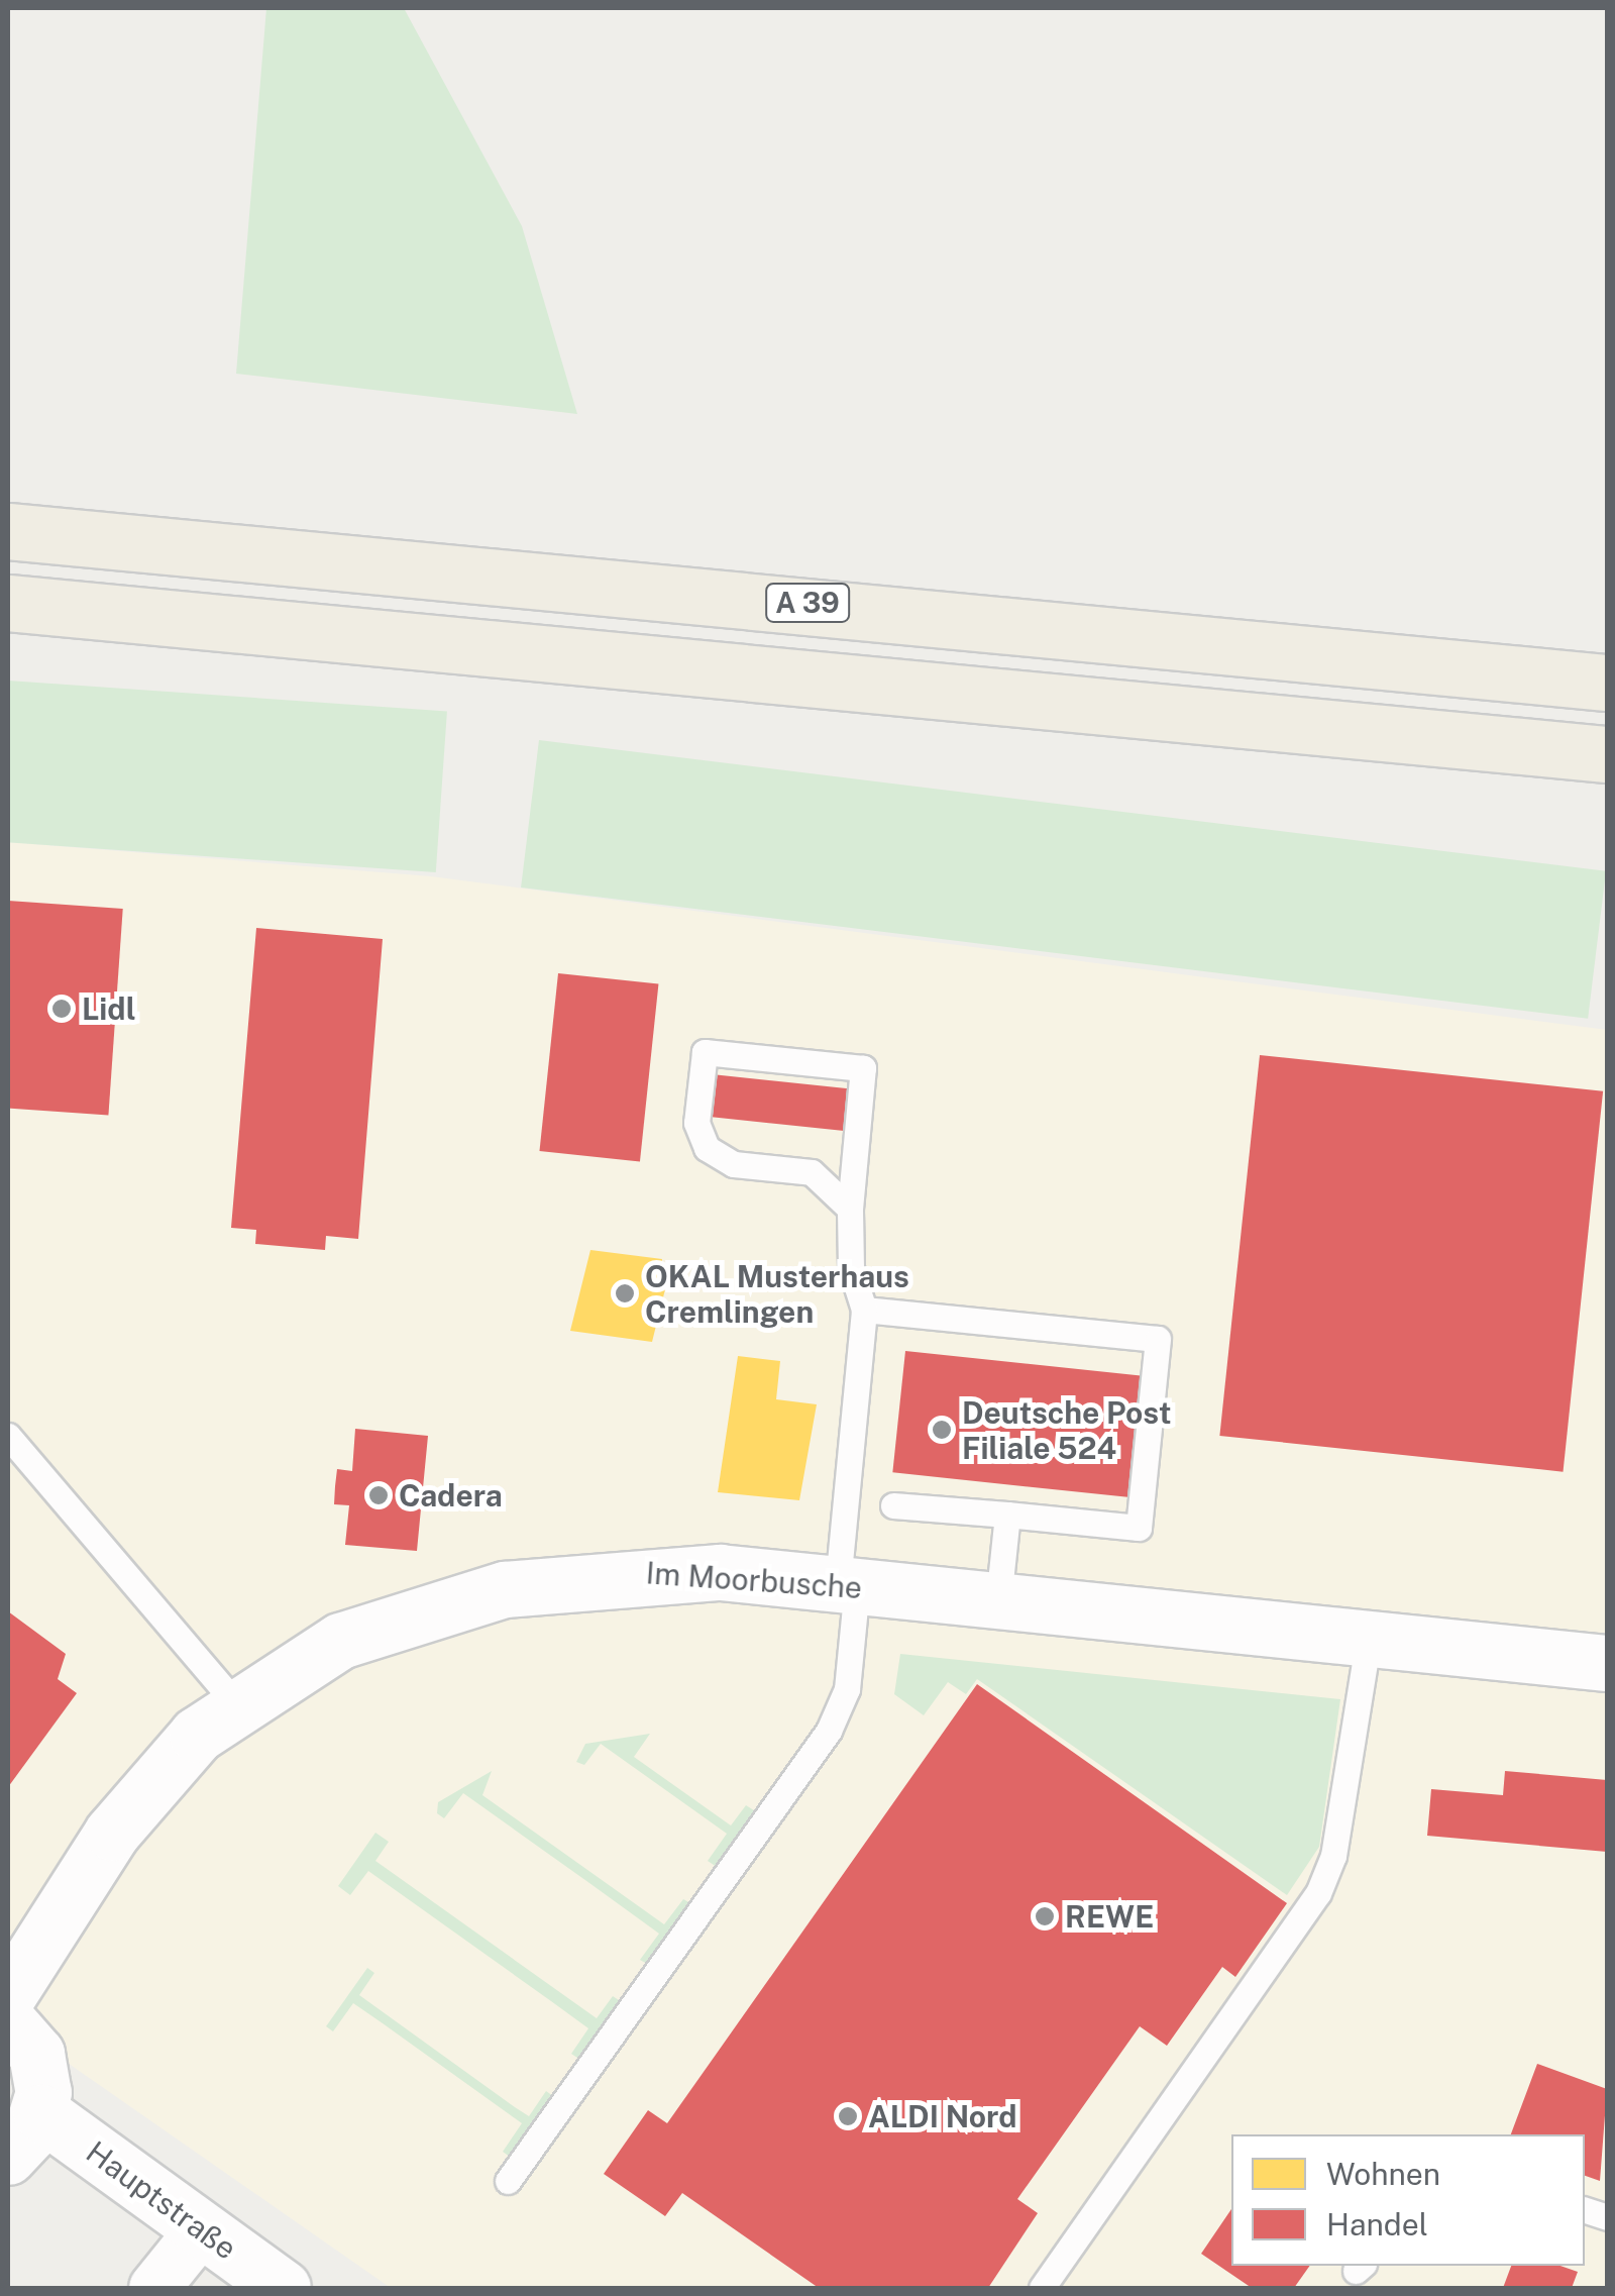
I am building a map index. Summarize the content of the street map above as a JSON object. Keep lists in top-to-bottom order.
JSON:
{
  "streets": {
    "highway": ["A 39"],
    "street": ["Im Moorbusche", "Hauptstraße"]
  },
  "places": [
    "Lidl",
    "OKAL Musterhaus Cremlingen",
    "Deutsche Post Filiale 524",
    "Cadera",
    "REWE",
    "ALDI Nord"
  ],
  "legend": ["Wohnen", "Handel"]
}
